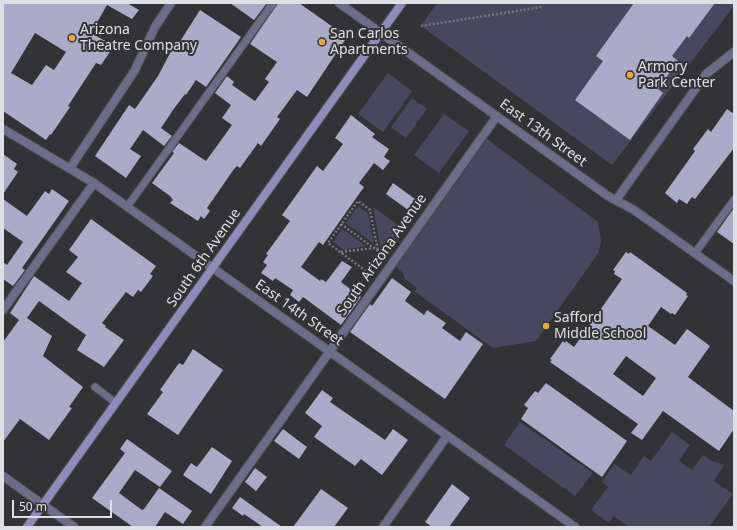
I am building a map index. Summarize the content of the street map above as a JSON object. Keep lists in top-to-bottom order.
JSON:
{
  "streets": {
    "main road": ["South 6th Avenue"],
    "street": ["East 13th Street", "South Arizona Avenue", "East 14th Street"]
  },
  "crossings": [
    ["East 13th Street", "South Arizona Avenue"],
    ["East 13th Street", "South 6th Avenue"],
    ["South Arizona Avenue", "East 14th Street"],
    ["South 6th Avenue", "East 14th Street"]
  ],
  "places": [
    "Arizona Theatre Company",
    "San Carlos Apartments",
    "Armory Park Center",
    "Safford Middle School"
  ],
  "scale_bar": "50 m"
}
